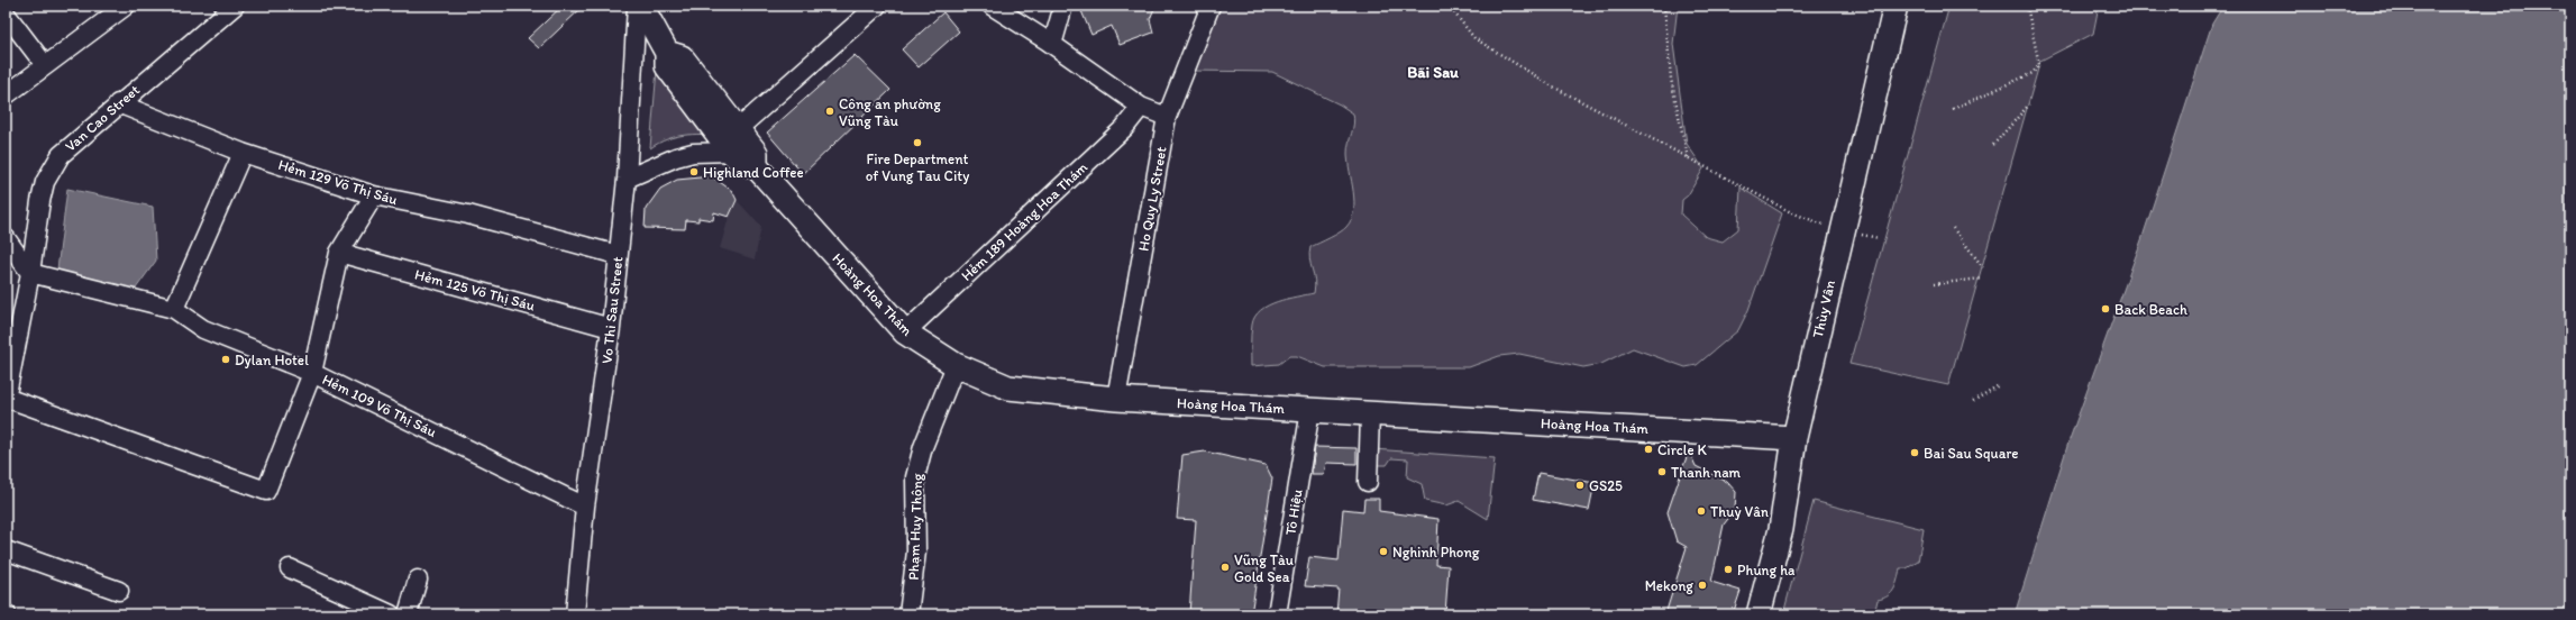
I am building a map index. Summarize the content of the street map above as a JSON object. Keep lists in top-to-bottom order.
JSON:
{
  "streets": {
    "main road": ["Hoàng Hoa Thám", "Thùy Vân"],
    "street": [
      "Van Cao Street",
      "Hẻm 129 Võ Thị Sáu",
      "Ho Quy Ly Street",
      "Hẻm 189 Hoàng Hoa Thám",
      "Hẻm 125 Võ Thị Sáu",
      "Vo Thi Sau Street",
      "Hẻm 109 Võ Thị Sáu",
      "Tô Hiệu",
      "Phạm Huy Thông"
    ]
  },
  "crossings": [
    ["Van Cao Street", "Hẻm 129 Võ Thị Sáu"],
    ["Van Cao Street", "Hẻm 109 Võ Thị Sáu"],
    ["Hẻm 129 Võ Thị Sáu", "Vo Thi Sau Street"],
    ["Ho Quy Ly Street", "Hoàng Hoa Thám"],
    ["Hẻm 189 Hoàng Hoa Thám", "Hoàng Hoa Thám"],
    ["Hẻm 125 Võ Thị Sáu", "Vo Thi Sau Street"],
    ["Hoàng Hoa Thám", "Thùy Vân"],
    ["Hoàng Hoa Thám", "Tô Hiệu"],
    ["Hoàng Hoa Thám", "Phạm Huy Thông"],
    ["Vo Thi Sau Street", "Hẻm 109 Võ Thị Sáu"]
  ],
  "districts": ["Bãi Sau"],
  "places": [
    "Công an phường Vũng Tàu",
    "Fire Department of Vung Tau City",
    "Highland Coffee",
    "Back Beach",
    "Dylan Hotel",
    "Circle K",
    "Bai Sau Square",
    "Thanh nam",
    "GS25",
    "Thuỳ Vân",
    "Nghinh Phong",
    "Vũng Tàu Gold Sea",
    "Phung ha",
    "Mekong"
  ]
}
